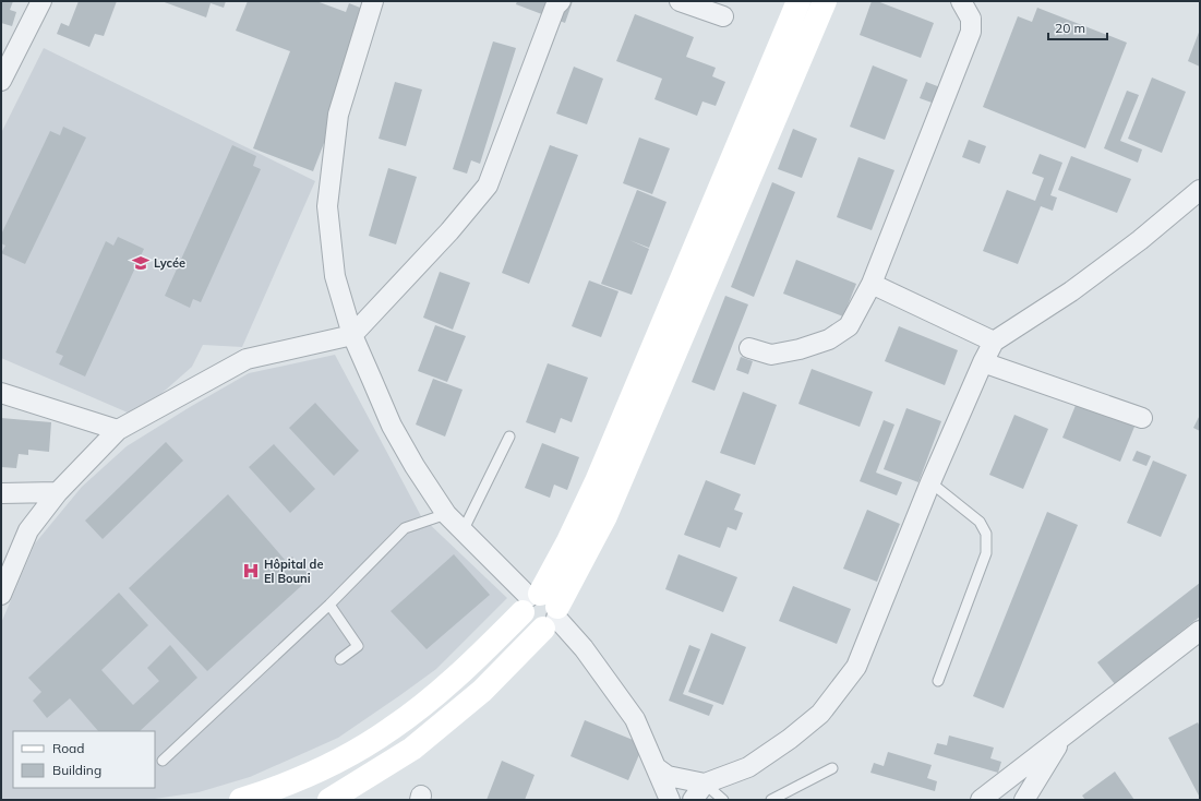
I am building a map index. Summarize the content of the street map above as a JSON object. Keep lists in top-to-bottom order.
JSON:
{
  "places": {
    "school or university": ["Lycée"],
    "hospital": ["Hôpital de El Bouni"]
  },
  "legend": ["Road", "Building"],
  "scale_bar": "20 m"
}
